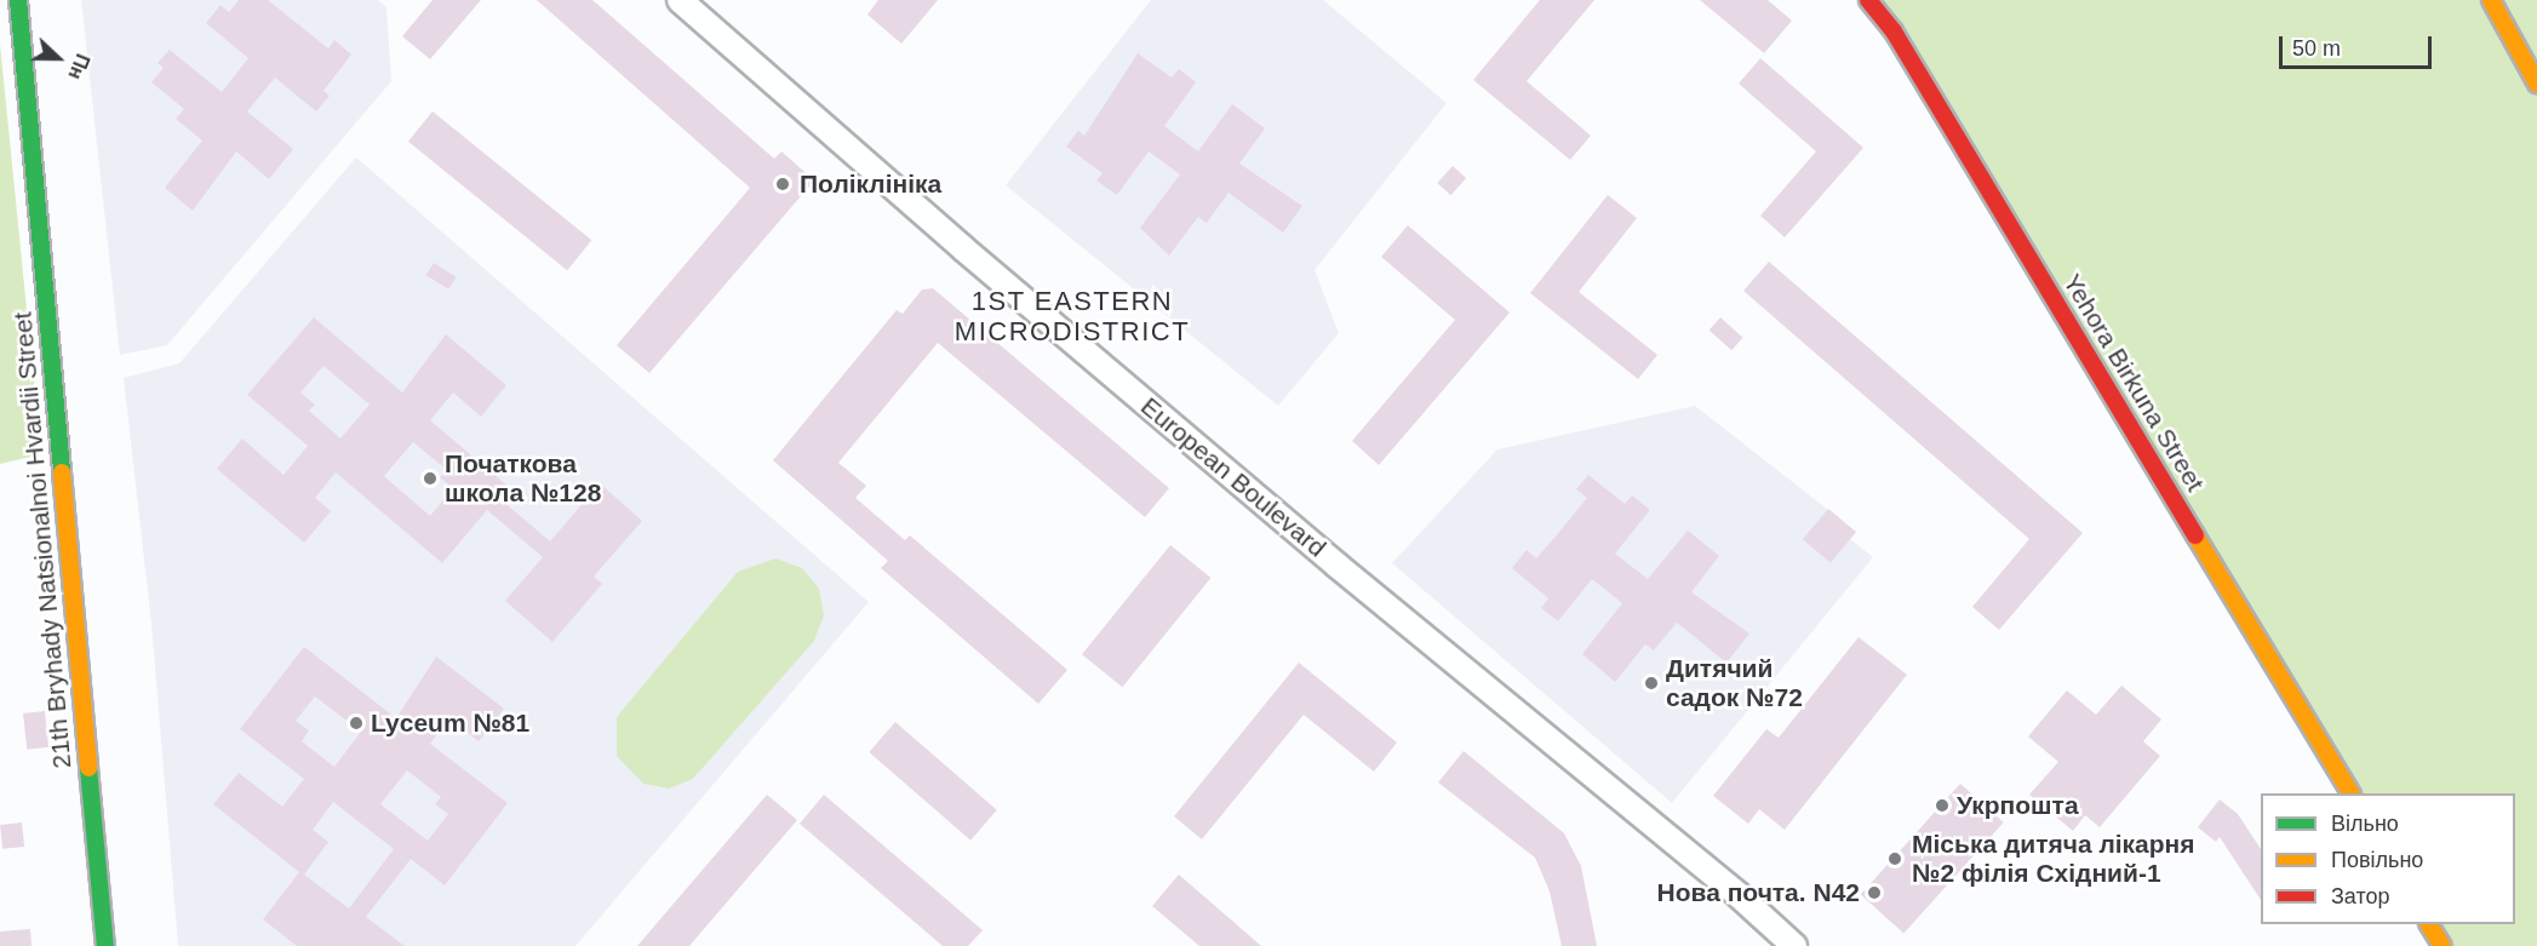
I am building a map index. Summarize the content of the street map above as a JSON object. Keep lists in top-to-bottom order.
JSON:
{
  "streets": {
    "street": ["Yehora Birkuna Street", "European Boulevard", "21th Bryhady Natsionalnoi Hvardii Street"]
  },
  "districts": ["1ST EASTERN MICRODISTRICT"],
  "places": [
    "Поліклініка",
    "Початкова школа №128",
    "Дитячий садок №72",
    "Lyceum №81",
    "Укрпошта",
    "Міська дитяча лікарня №2 філія Східний-1",
    "Нова почта. N42"
  ],
  "legend": ["Вільно", "Повільно", "Затор"],
  "scale_bar": "50 m",
  "north": "right"
}
